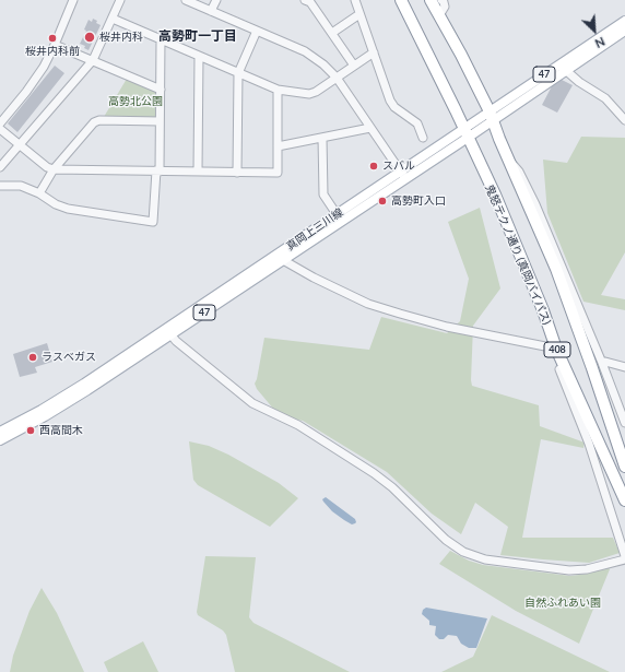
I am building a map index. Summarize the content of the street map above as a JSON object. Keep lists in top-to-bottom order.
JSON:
{
  "streets": {
    "highway": ["鬼怒テクノ通り (真岡バイパス)", "408"],
    "main road": ["47", "真岡上三川線"]
  },
  "crossings": [
    ["真岡上三川線", "鬼怒テクノ通り (真岡バイパス)"],
    ["真岡上三川線", "408"],
    ["鬼怒テクノ通り (真岡バイパス)", "408"]
  ],
  "districts": ["高勢町一丁目"],
  "parks": ["高勢北公園", "自然ふれあい園"],
  "places": [
    "桜井内科",
    "桜井内科前",
    "スバル",
    "高勢町入口",
    "ラスベガス",
    "西高間木"
  ],
  "north": "bottom right"
}
